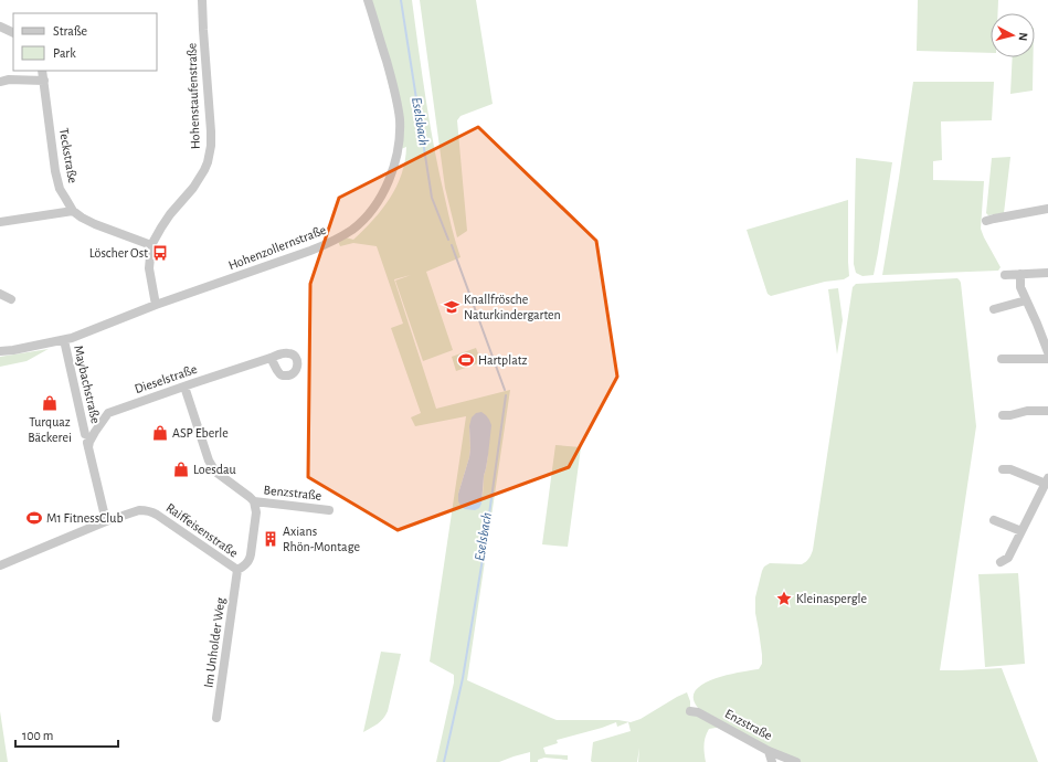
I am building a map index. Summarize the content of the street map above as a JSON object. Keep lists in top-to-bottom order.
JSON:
{
  "streets": {
    "street": [
      "Hohenstaufenstraße",
      "Teckstraße",
      "Hohenzollernstraße",
      "Dieselstraße",
      "Maybachstraße",
      "Benzstraße",
      "Raiffeisenstraße",
      "Im Unholder Weg",
      "Enzstraße"
    ]
  },
  "crossings": [
    ["Hohenstaufenstraße", "Teckstraße"],
    ["Hohenstaufenstraße", "Hohenzollernstraße"],
    ["Hohenzollernstraße", "Maybachstraße"],
    ["Dieselstraße", "Maybachstraße"],
    ["Maybachstraße", "Raiffeisenstraße"],
    ["Benzstraße", "Raiffeisenstraße"],
    ["Raiffeisenstraße", "Im Unholder Weg"]
  ],
  "water": ["Eselsbach"],
  "places": {
    "bus stop": ["Löscher Ost"],
    "school or university": ["Knallfrösche Naturkindergarten"],
    "sports": ["Hartplatz", "M1 FitnessClub"],
    "shop": ["Turquaz Bäckerei", "ASP Eberle", "Loesdau"],
    "building": ["Axians Rhön-Montage"],
    "place": ["Kleinaspergle"]
  },
  "legend": ["Straße", "Park"],
  "scale_bar": "100 m",
  "north": "right"
}
